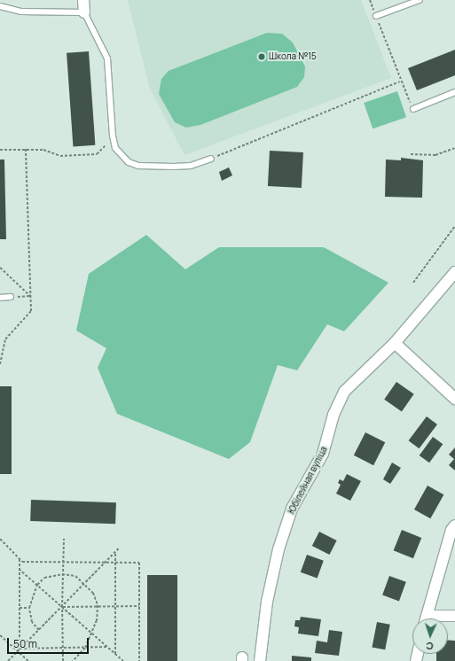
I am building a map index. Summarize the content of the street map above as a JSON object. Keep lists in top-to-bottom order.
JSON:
{
  "streets": {
    "street": ["Юбілейная вуліца"]
  },
  "places": ["Школа №15"],
  "scale_bar": "50 m",
  "north": "bottom"
}
